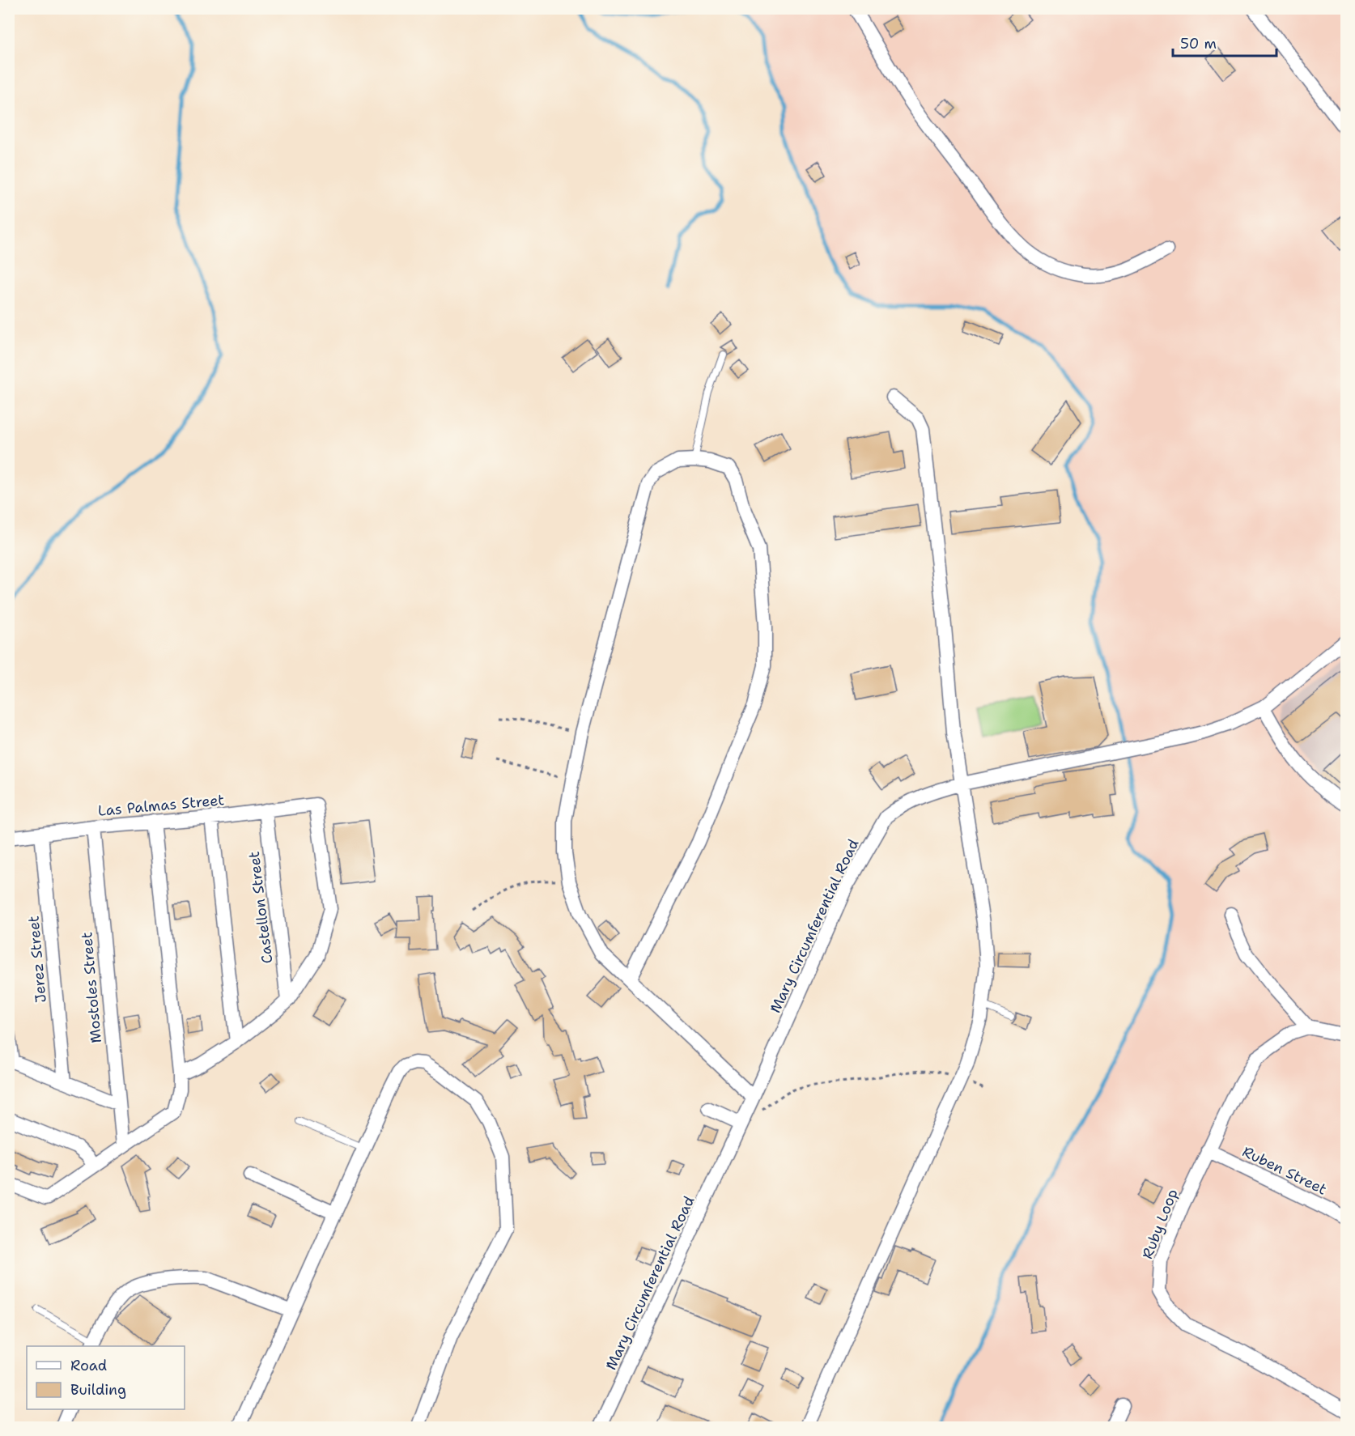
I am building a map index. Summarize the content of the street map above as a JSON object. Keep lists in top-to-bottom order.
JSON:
{
  "streets": {
    "street": [
      "Las Palmas Street",
      "Castellon Street",
      "Mary Circumferential Road",
      "Jerez Street",
      "Mostoles Street",
      "Ruben Street",
      "Ruby Loop"
    ]
  },
  "crossings": [
    ["Las Palmas Street", "Castellon Street"],
    ["Las Palmas Street", "Jerez Street"],
    ["Las Palmas Street", "Mostoles Street"],
    ["Ruben Street", "Ruby Loop"]
  ],
  "legend": ["Road", "Building"],
  "scale_bar": "50 m"
}
